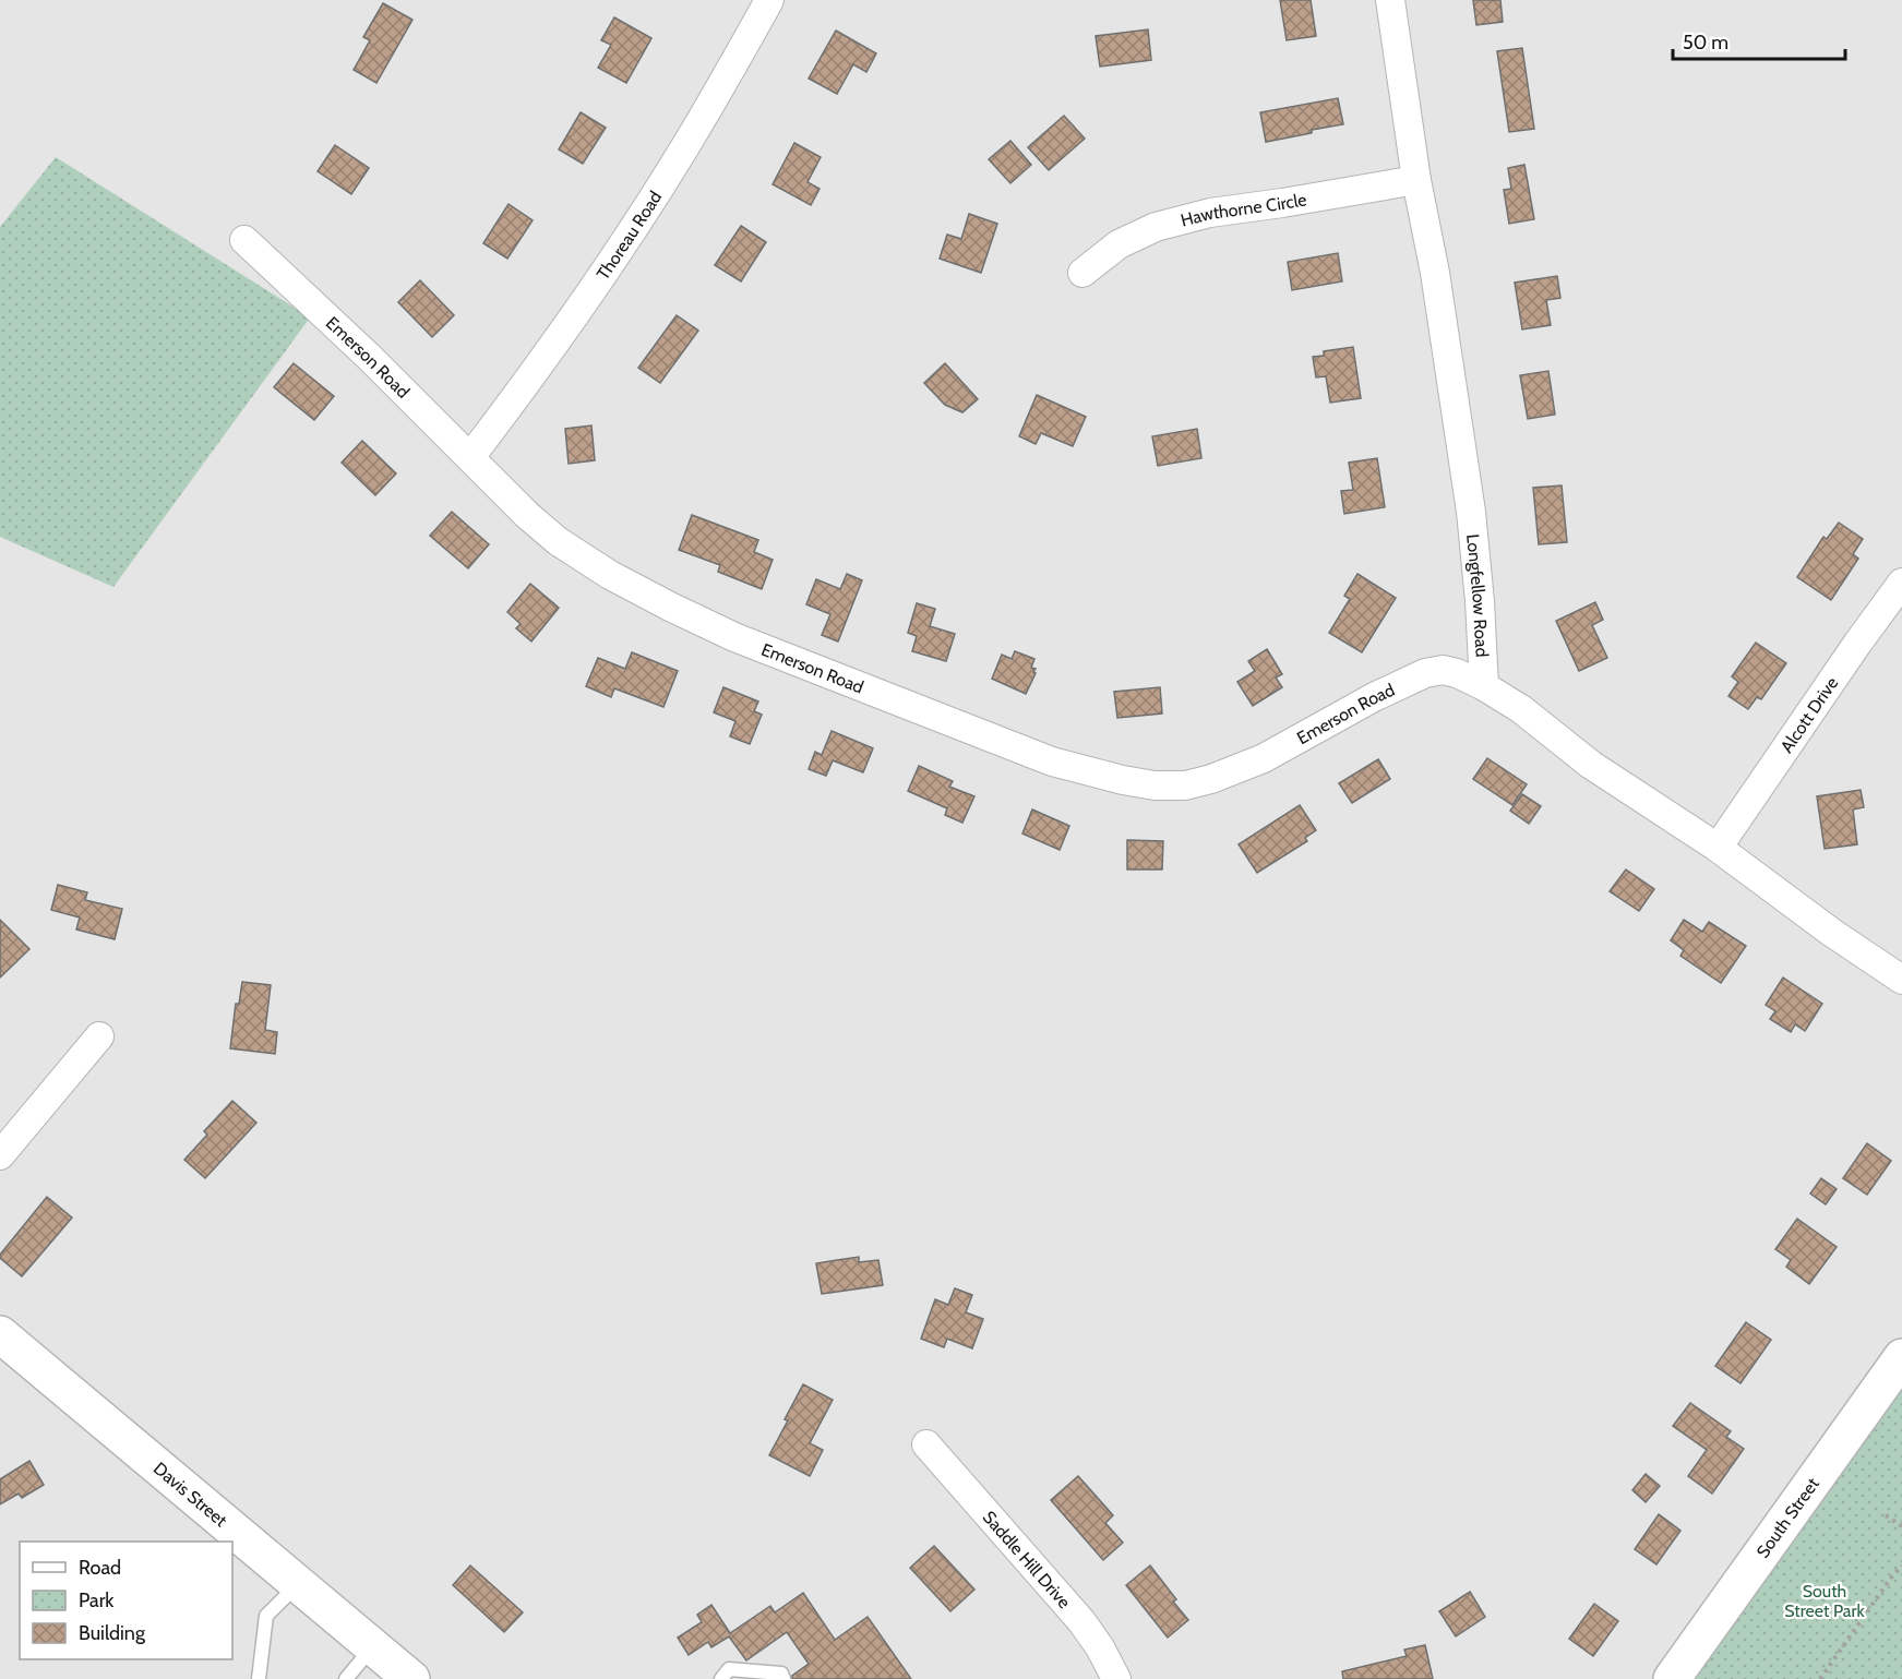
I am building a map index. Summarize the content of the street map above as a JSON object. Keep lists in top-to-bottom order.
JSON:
{
  "streets": {
    "street": [
      "Hawthorne Circle",
      "Thoreau Road",
      "Emerson Road",
      "Longfellow Road",
      "Alcott Drive",
      "Davis Street",
      "South Street",
      "Saddle Hill Drive"
    ]
  },
  "crossings": [
    ["Hawthorne Circle", "Longfellow Road"],
    ["Thoreau Road", "Emerson Road"],
    ["Emerson Road", "Longfellow Road"]
  ],
  "parks": ["South Street Park"],
  "legend": ["Road", "Park", "Building"],
  "scale_bar": "50 m"
}
